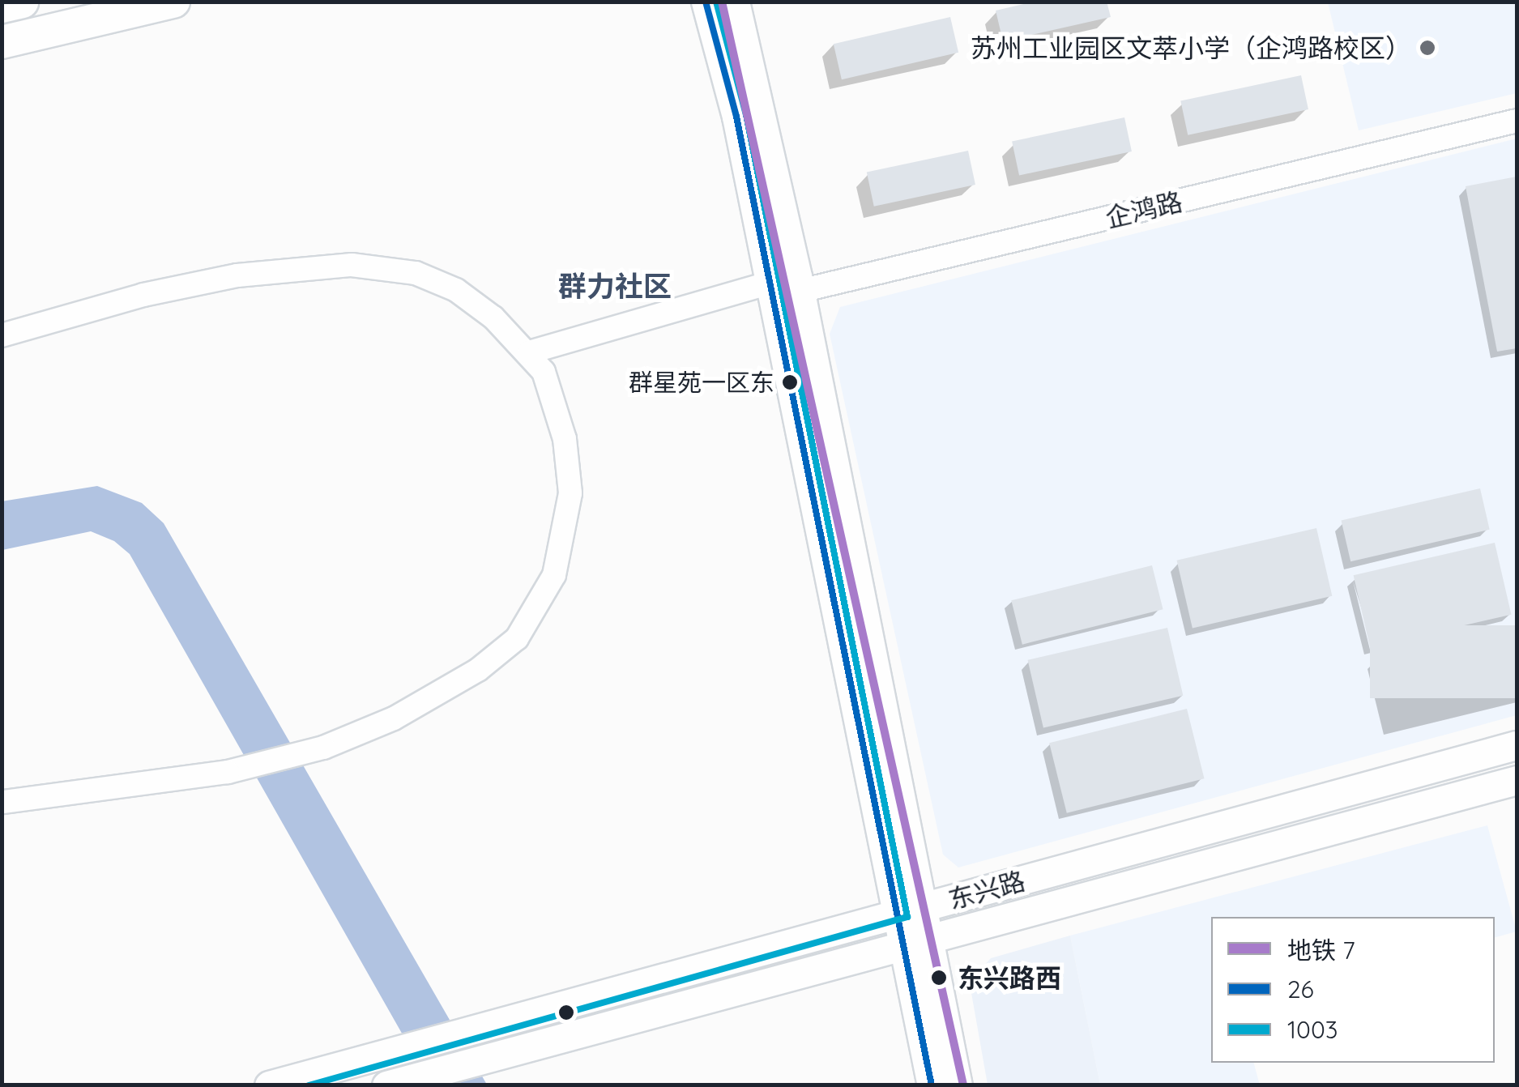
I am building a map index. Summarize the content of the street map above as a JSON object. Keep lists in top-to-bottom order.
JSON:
{
  "streets": {
    "main road": ["东兴路"],
    "street": ["企鸿路"]
  },
  "districts": ["群力社区"],
  "places": ["苏州工业园区文萃小学（企鸿路校区）", "群星苑一区东", "东兴路西"],
  "lines": ["metro line 7", "transit line 26", "transit line 1003"],
  "legend": ["地铁 7", "26", "1003"]
}
